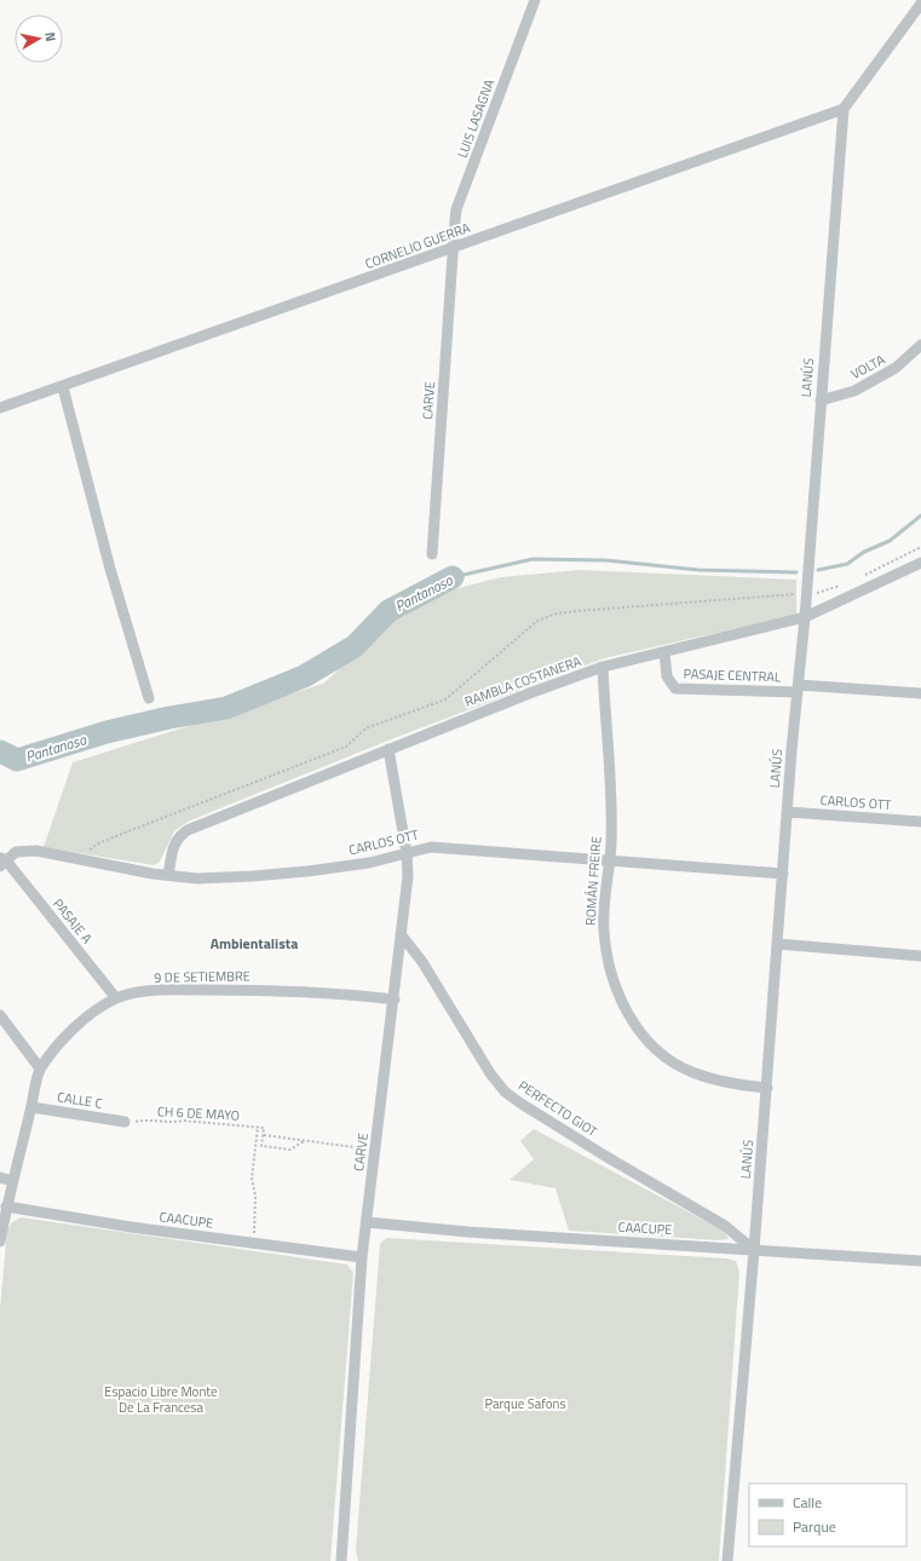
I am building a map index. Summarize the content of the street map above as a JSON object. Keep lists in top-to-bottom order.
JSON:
{
  "streets": {
    "street": [
      "LUIS LASAGNA",
      "CORNELIO GUERRA",
      "VOLTA",
      "LANÚS",
      "CARVE",
      "PASAJE CENTRAL",
      "RAMBLA COSTANERA",
      "CARLOS OTT",
      "ROMÁN FREIRE",
      "PASAJE A",
      "9 DE SETIEMBRE",
      "CALLE C",
      "PERFECTO GIOT",
      "CAACUPE"
    ],
    "path": ["CH 6 DE MAYO"]
  },
  "crossings": [
    ["LUIS LASAGNA", "CORNELIO GUERRA"],
    ["LUIS LASAGNA", "CARVE"],
    ["CORNELIO GUERRA", "LANÚS"],
    ["CORNELIO GUERRA", "CARVE"],
    ["VOLTA", "LANÚS"],
    ["LANÚS", "PASAJE CENTRAL"],
    ["LANÚS", "RAMBLA COSTANERA"],
    ["LANÚS", "CARLOS OTT"],
    ["LANÚS", "ROMÁN FREIRE"],
    ["LANÚS", "PERFECTO GIOT"],
    ["LANÚS", "CAACUPE"],
    ["CARVE", "RAMBLA COSTANERA"],
    ["CARVE", "CARLOS OTT"],
    ["CARVE", "9 DE SETIEMBRE"],
    ["CARVE", "PERFECTO GIOT"],
    ["CARVE", "CAACUPE"],
    ["PASAJE CENTRAL", "RAMBLA COSTANERA"],
    ["RAMBLA COSTANERA", "CARLOS OTT"],
    ["RAMBLA COSTANERA", "ROMÁN FREIRE"],
    ["CARLOS OTT", "ROMÁN FREIRE"],
    ["CARLOS OTT", "PASAJE A"],
    ["PASAJE A", "9 DE SETIEMBRE"],
    ["CALLE C", "CH 6 DE MAYO"],
    ["PERFECTO GIOT", "CAACUPE"]
  ],
  "districts": ["Ambientalista"],
  "water": ["Pantanoso"],
  "parks": ["Espacio Libre Monte De La Francesa", "Parque Safons"],
  "legend": ["Calle", "Parque"],
  "north": "right"
}
